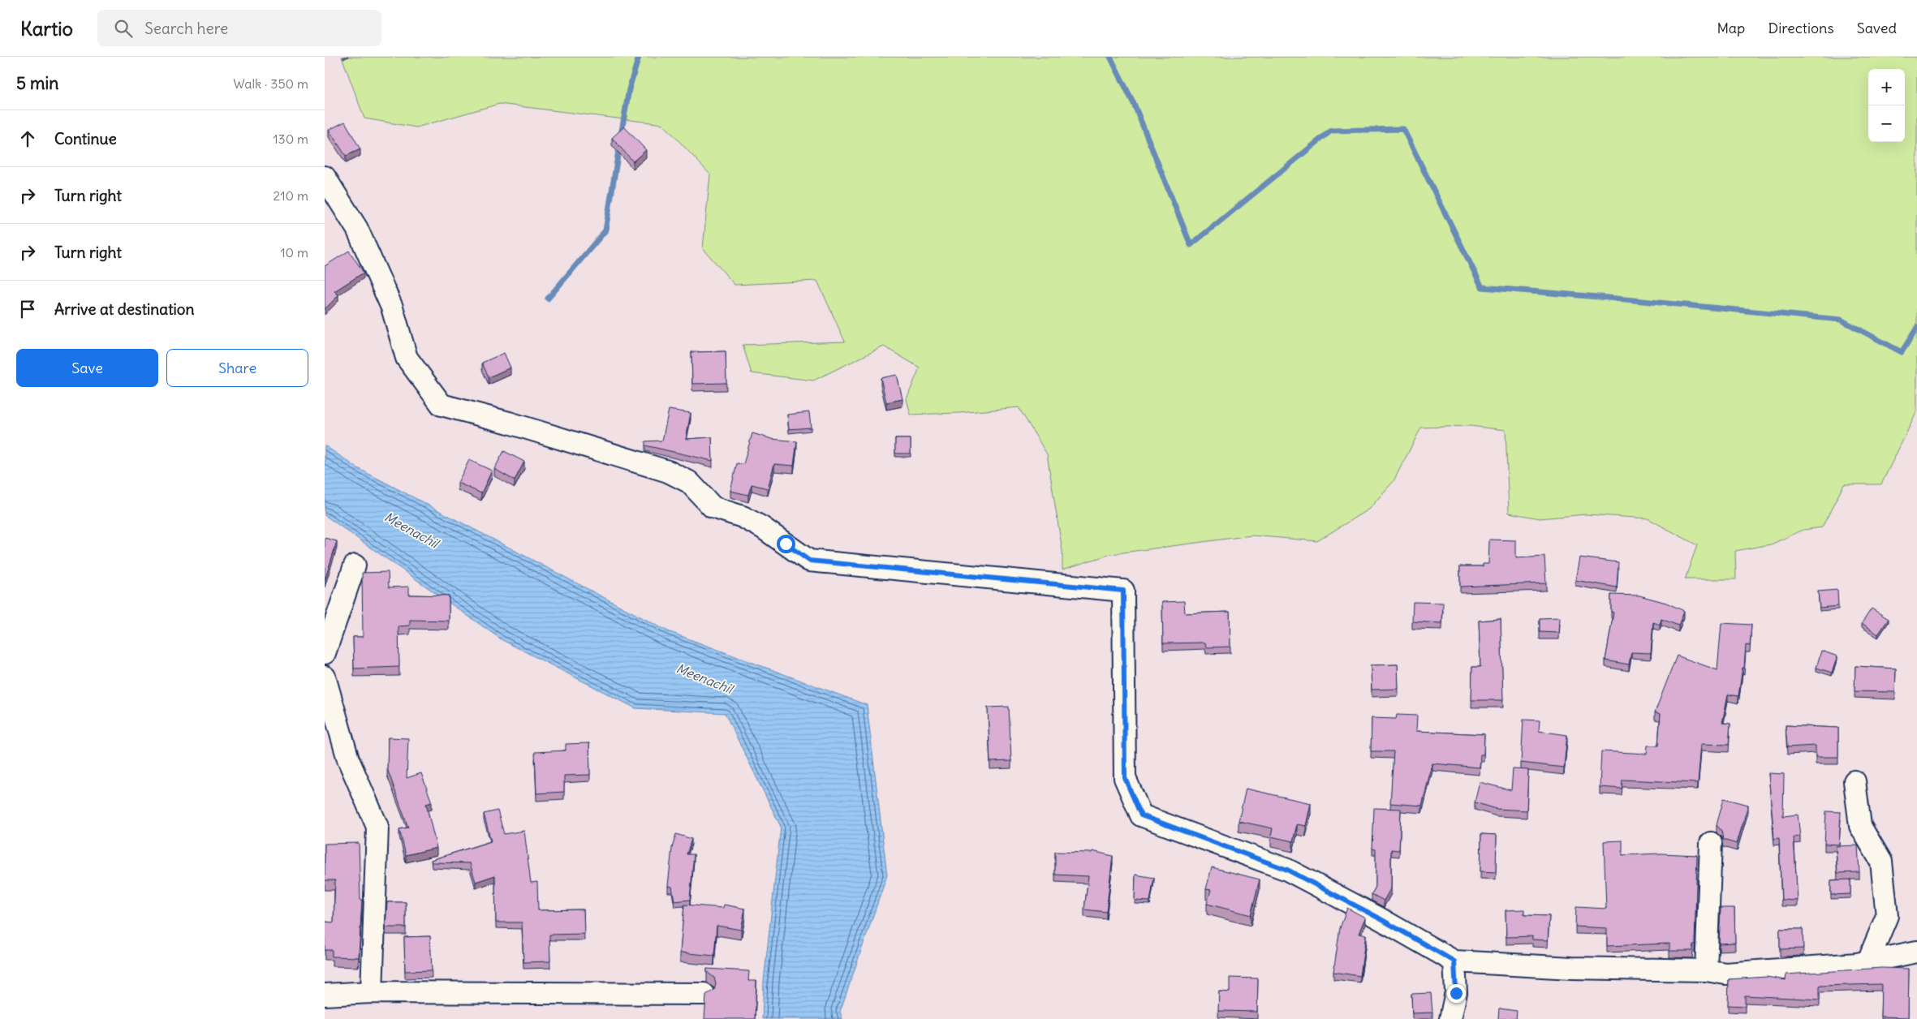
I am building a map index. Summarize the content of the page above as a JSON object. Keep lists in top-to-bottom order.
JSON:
{
  "water": ["Meenachil"],
  "page": {
    "header": "Kartio",
    "search": "Search here",
    "nav": ["Map", "Directions", "Saved"],
    "heading": ["5 min", "Walk · 350 m"],
    "map_buttons": ["+", "−"],
    "list": [
      ["Continue", "130 m"],
      ["Turn right", "210 m"],
      ["Turn right", "10 m"],
      "Arrive at destination"
    ],
    "buttons": ["Save", "Share"]
  }
}
